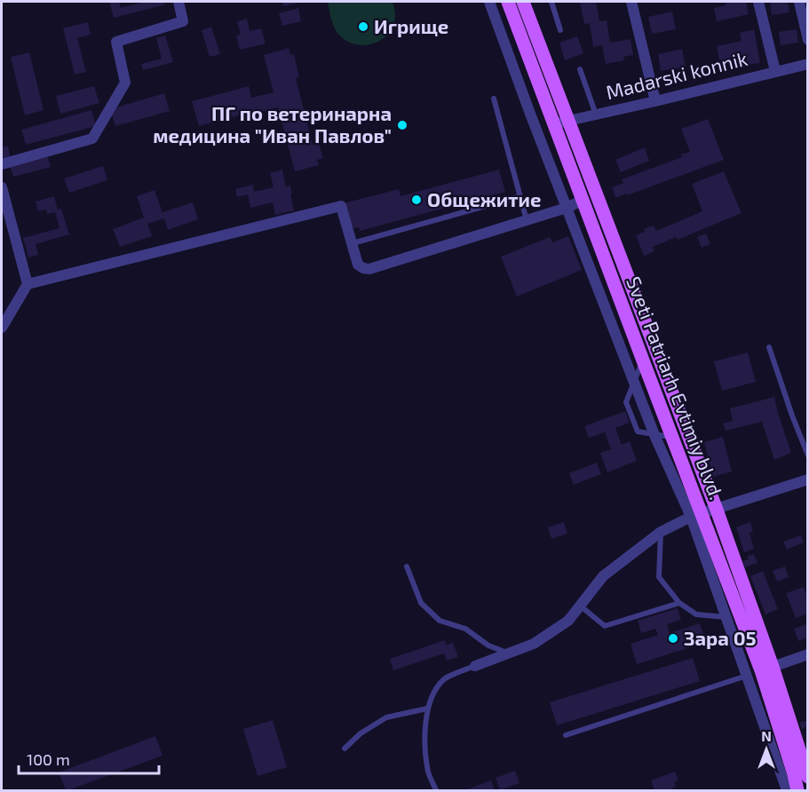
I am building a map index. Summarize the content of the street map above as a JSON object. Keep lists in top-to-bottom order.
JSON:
{
  "streets": {
    "main road": ["Sveti Patriarh Evtimiy blvd."],
    "street": ["Madarski konnik"]
  },
  "crossings": [
    ["Madarski konnik", "Sveti Patriarh Evtimiy blvd."]
  ],
  "places": [
    "Игрище",
    "ПГ по ветеринарна медицина \"Иван Павлов\"",
    "Общежитие",
    "Зара 05"
  ],
  "scale_bar": "100 m",
  "north": "top"
}
